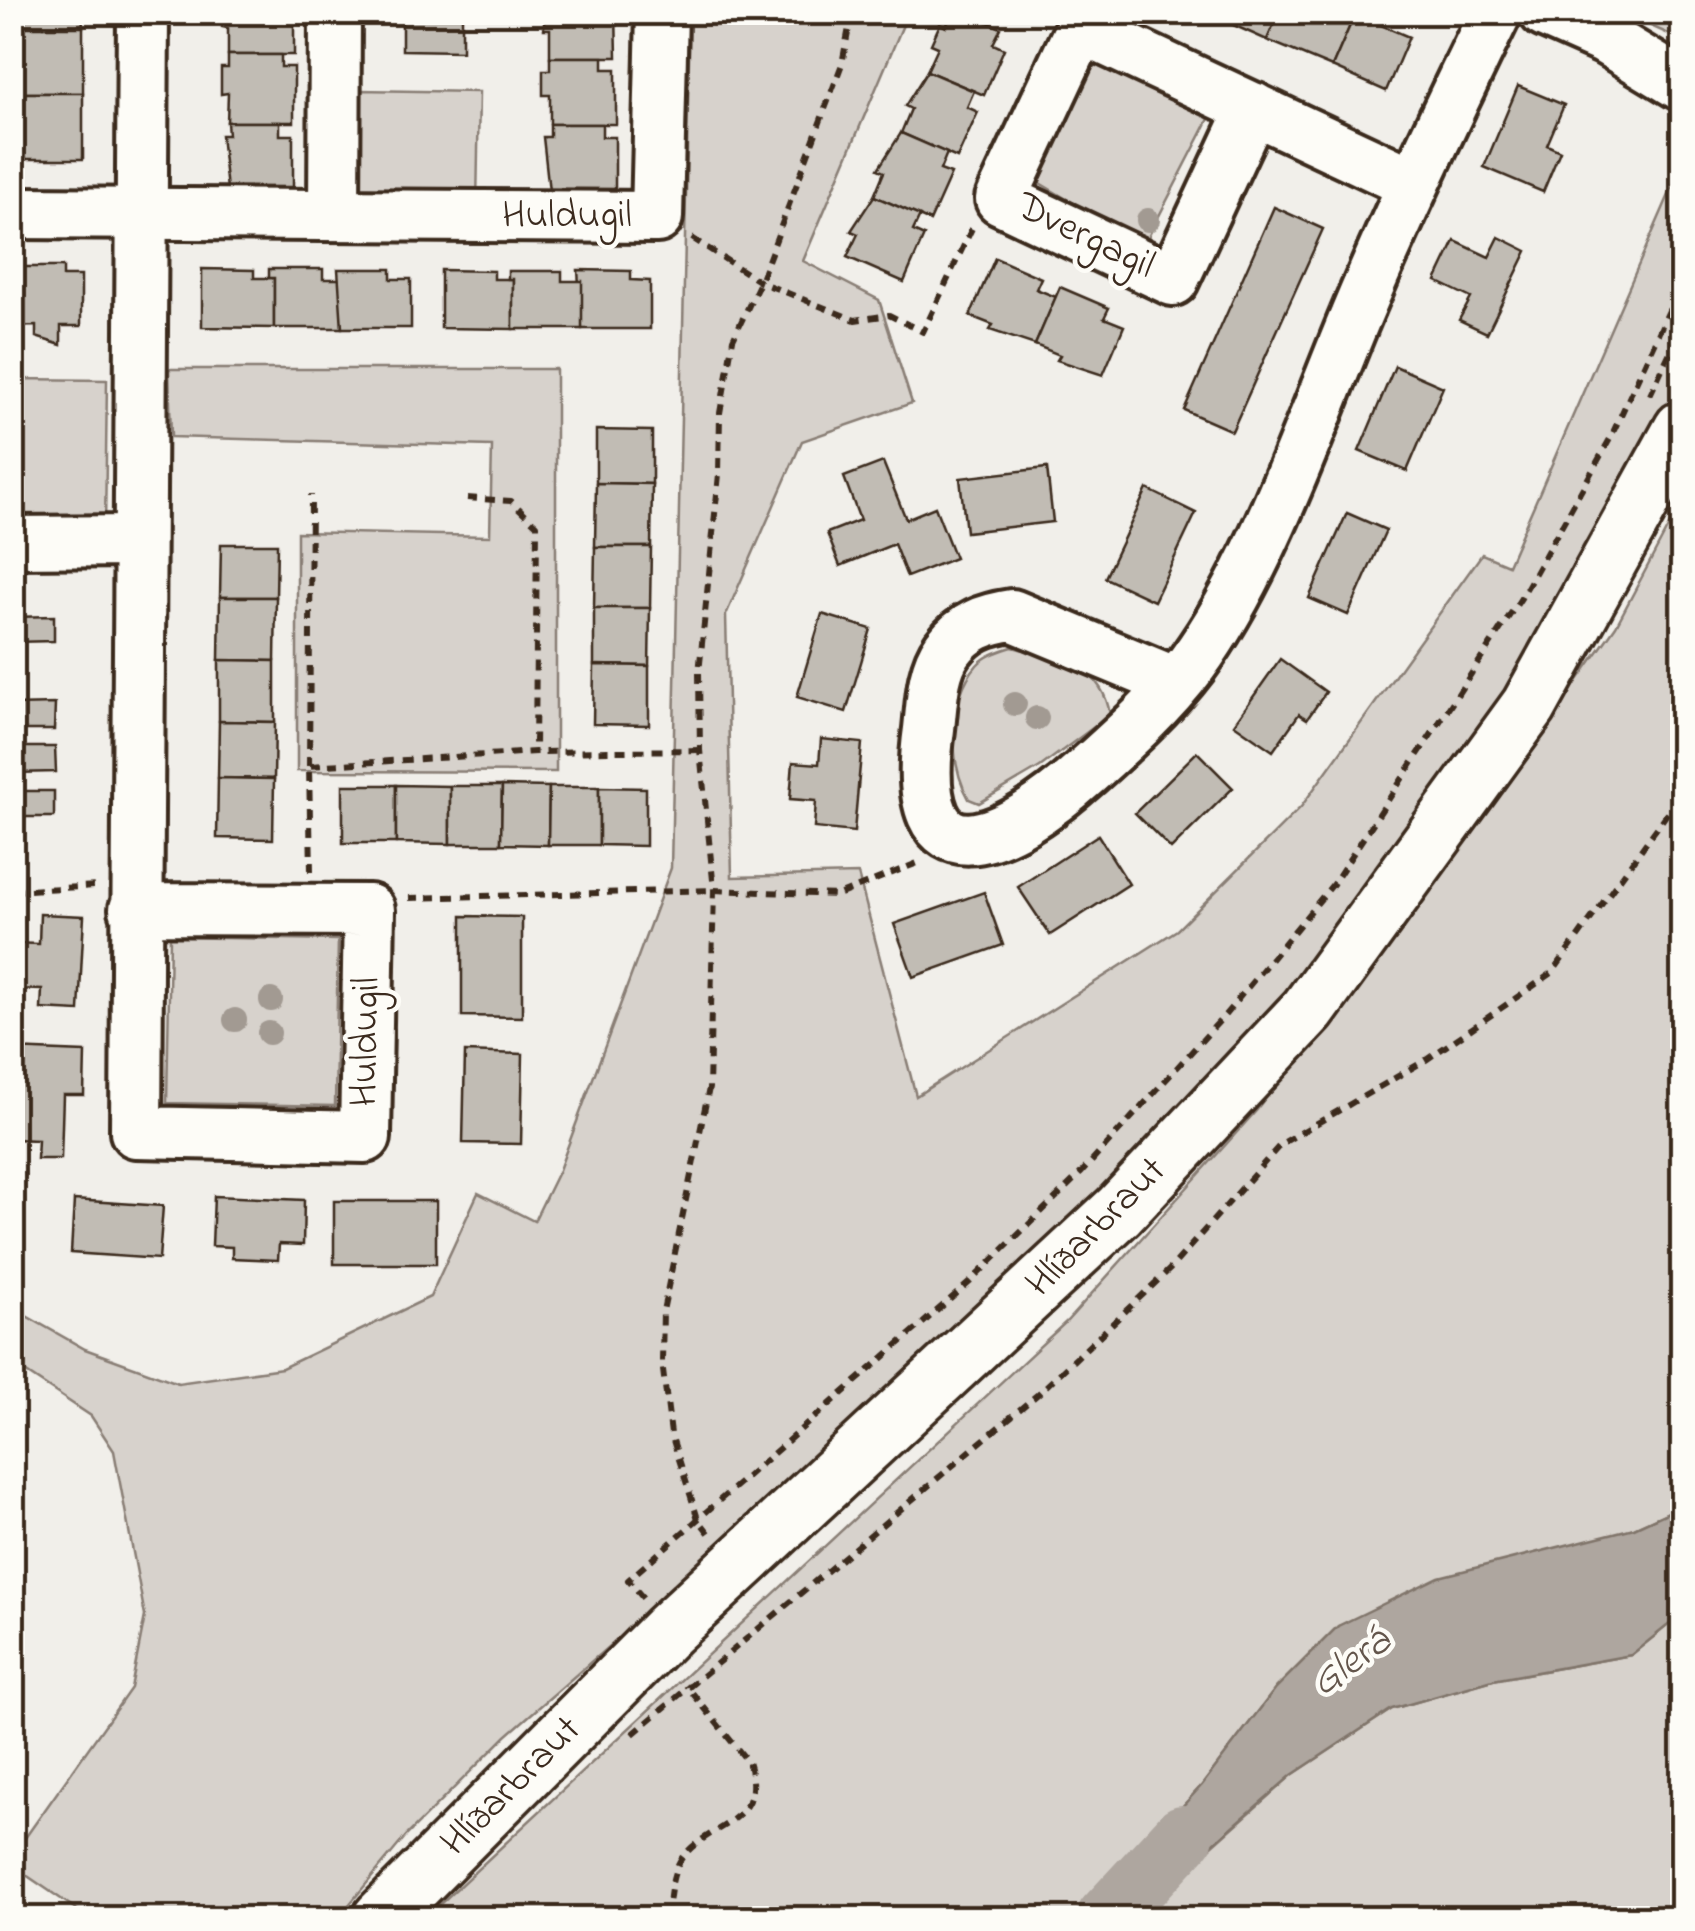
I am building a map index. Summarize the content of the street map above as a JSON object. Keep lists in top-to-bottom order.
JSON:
{
  "streets": {
    "main road": ["Hlíðarbraut"],
    "street": ["Huldugil", "Dvergagil"]
  },
  "water": ["Glerá"]
}
